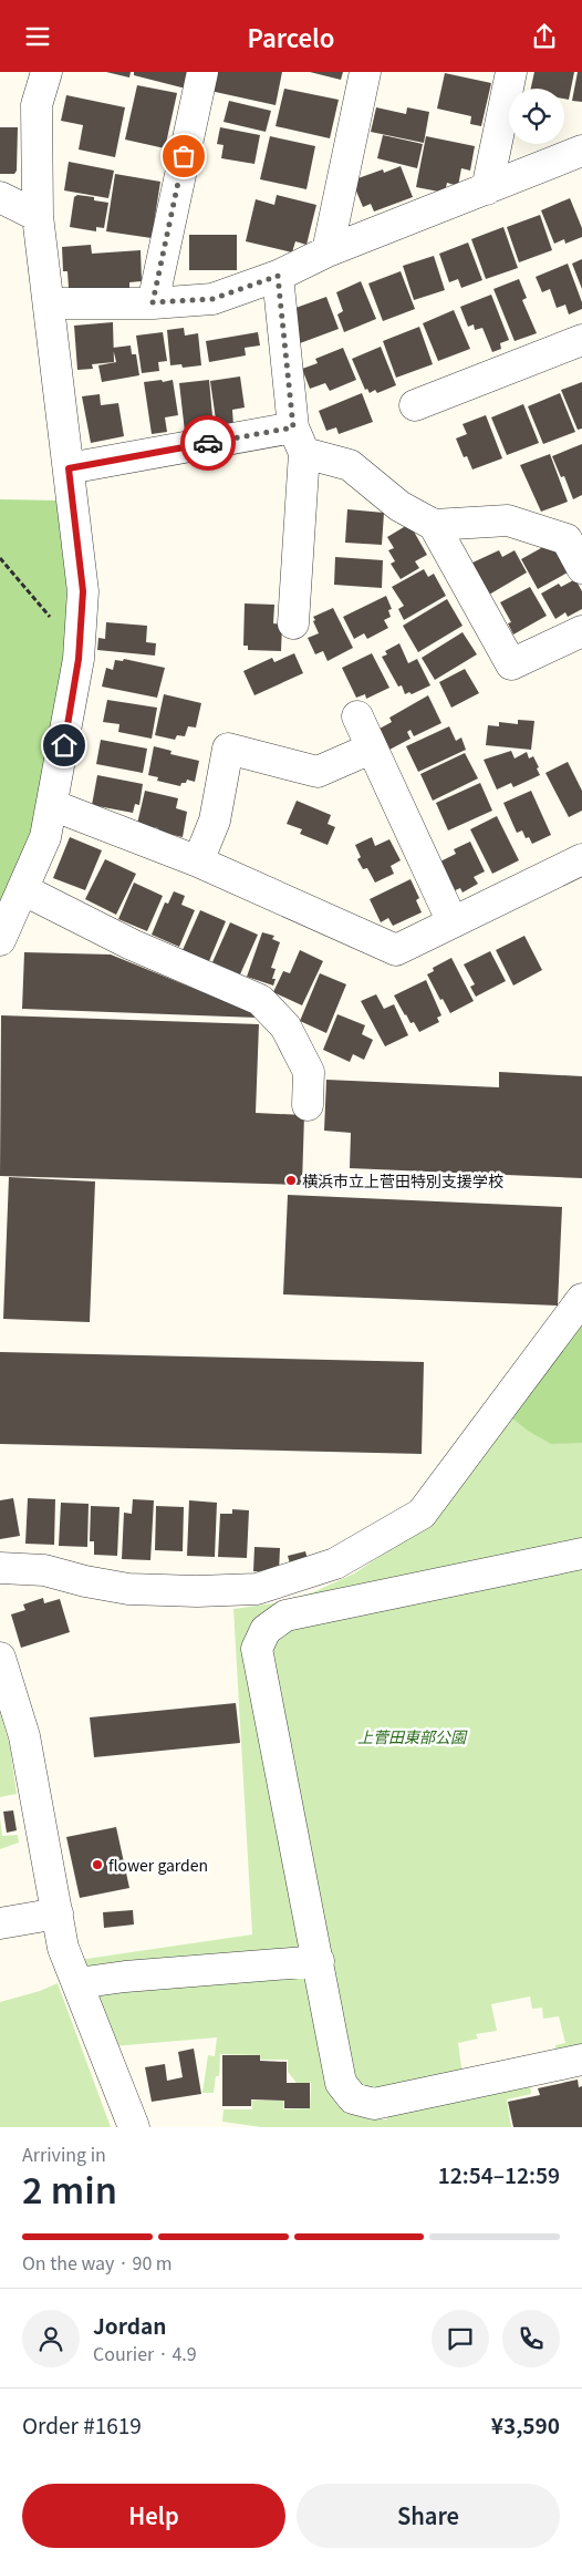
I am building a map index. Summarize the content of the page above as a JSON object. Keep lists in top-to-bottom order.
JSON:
{
  "parks": ["上菅田東部公園"],
  "places": ["横浜市立上菅田特別支援学校", "flower garden"],
  "page": {
    "header": "Parcelo",
    "heading": ["2 min", "Arriving in", "12:54–12:59"],
    "panel": [
      "Jordan",
      "Courier · 4.9",
      "Order #1619",
      "¥3,590"
    ],
    "bar": "On the way · 90 m",
    "buttons": ["Help", "Share"]
  }
}
